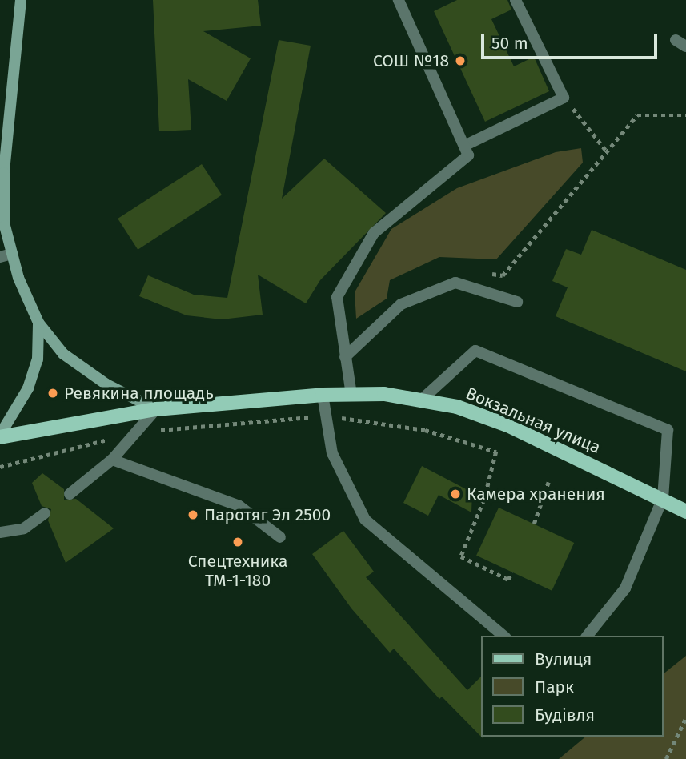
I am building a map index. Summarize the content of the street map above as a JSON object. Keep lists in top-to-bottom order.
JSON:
{
  "streets": {
    "main road": ["Вокзальная улица"]
  },
  "places": [
    "СОШ №18",
    "Ревякина площадь",
    "Камера хранения",
    "Паротяг Эл 2500",
    "Спецтехника ТМ-1-180"
  ],
  "legend": ["Вулиця", "Парк", "Будівля"],
  "scale_bar": "50 m"
}
